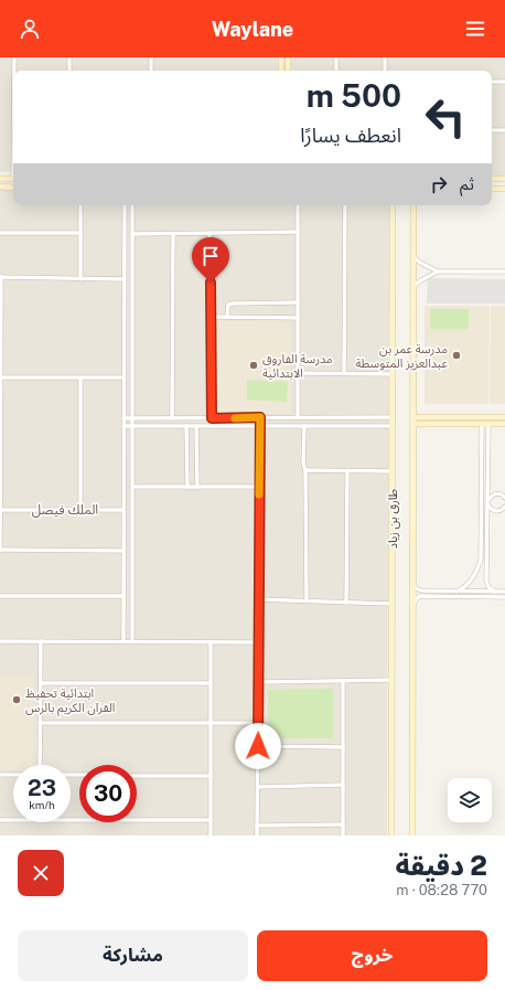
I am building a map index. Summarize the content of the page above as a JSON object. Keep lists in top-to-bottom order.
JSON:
{
  "streets": {
    "street": ["طارق بن زياد"]
  },
  "districts": ["الملك فيصل"],
  "places": ["مدرسة عمر بن عبدالعزيز المتوسطة", "مدرسة الفاروق الابتدائية", "ابتدائية تحفيظ القرآن الكريم بالرس"],
  "page": {
    "header": "Waylane",
    "turn": ["500 m", "انعطف يسارًا"],
    "then": "ثم",
    "speed": "23 km/h",
    "limit": "30",
    "heading": ["2 دقيقة", "770 m · 08:28"],
    "buttons": ["خروج", "مشاركة"]
  }
}
